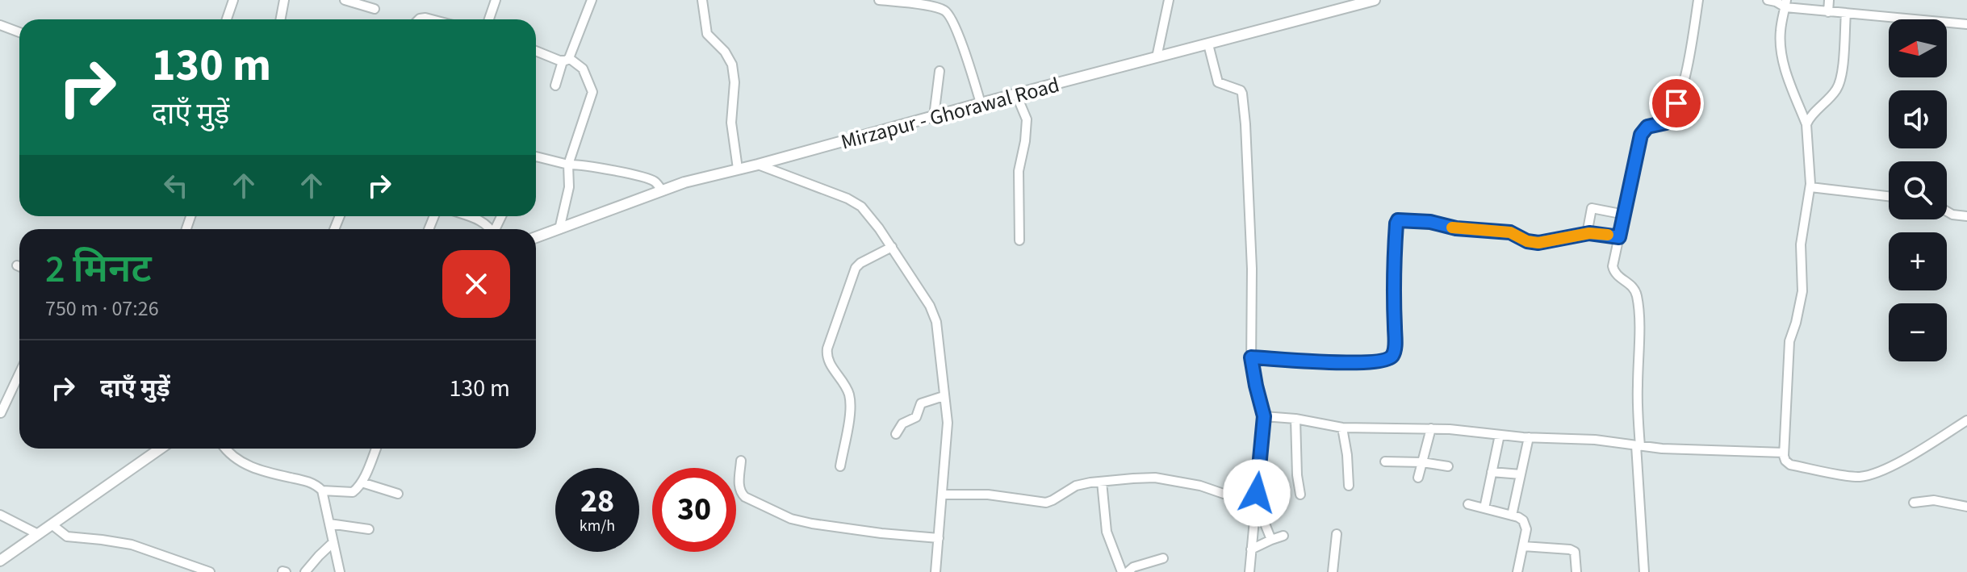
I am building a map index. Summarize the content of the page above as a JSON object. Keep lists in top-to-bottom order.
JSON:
{
  "streets": {
    "main road": ["Mirzapur - Ghorawal Road"]
  },
  "north": "left",
  "page": {
    "map_buttons": ["+", "−"],
    "turn": ["130 m", "दाएँ मुड़ें"],
    "heading": ["2 मिनट", "750 m · 07:26"],
    "list": [
      {
        "name": "दाएँ मुड़ें",
        "value": "130 m"
      }
    ],
    "speed": "28 km/h",
    "limit": "30"
  }
}
